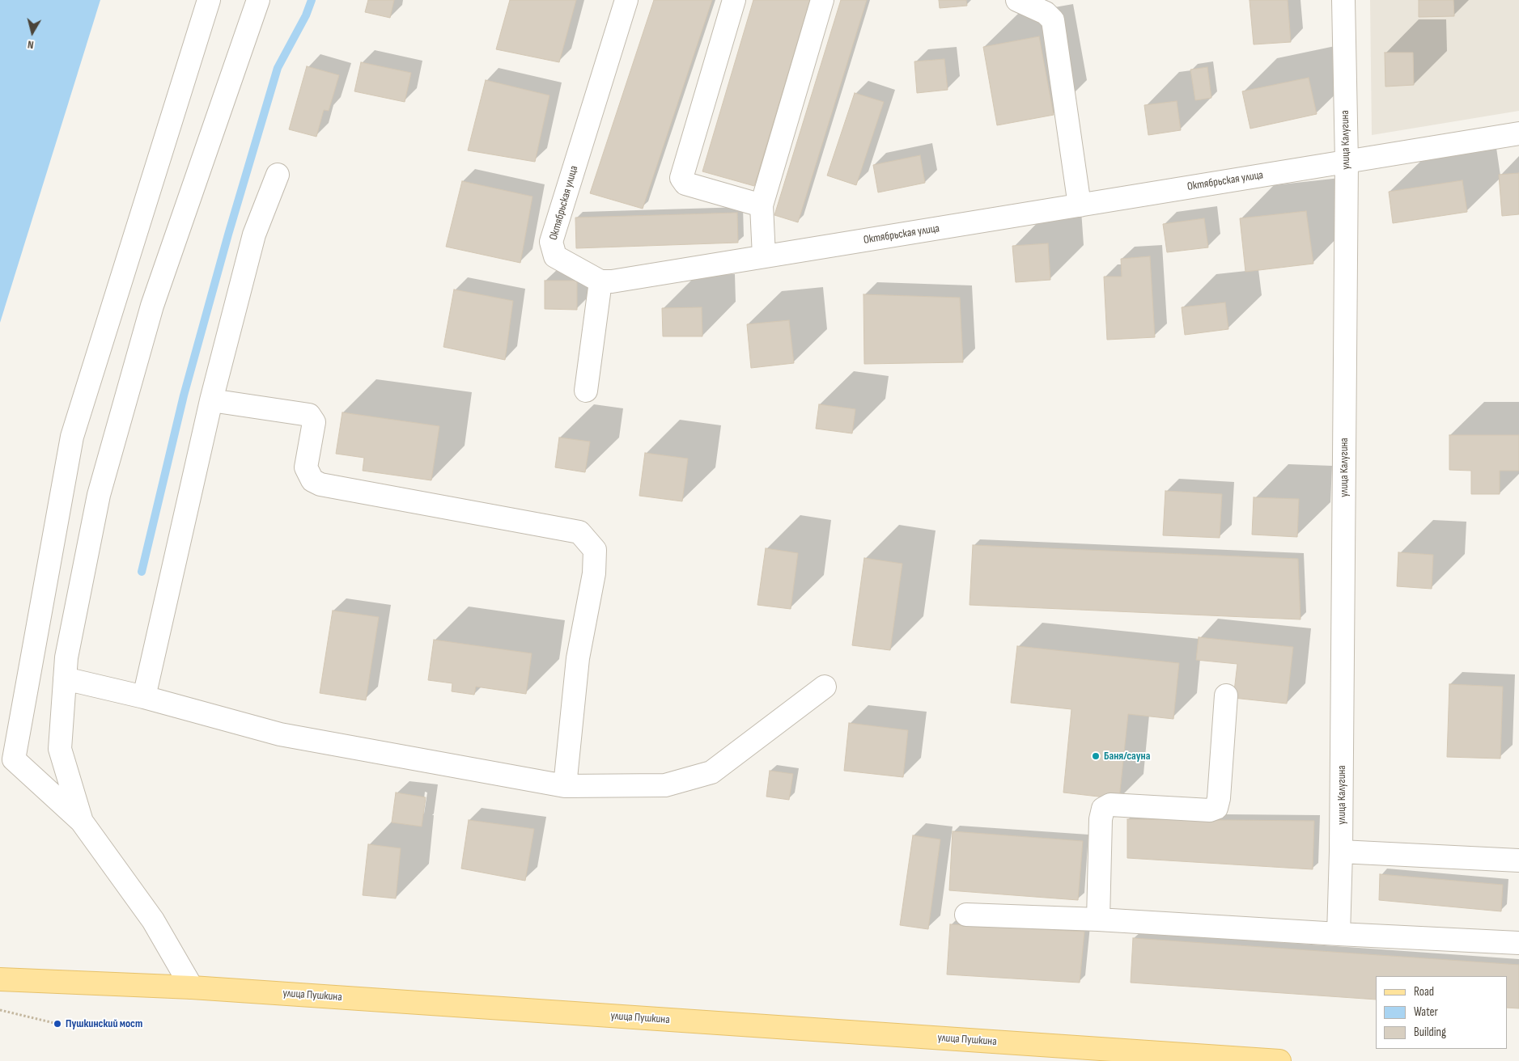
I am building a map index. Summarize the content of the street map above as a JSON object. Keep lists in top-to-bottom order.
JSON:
{
  "streets": {
    "main road": ["улица Пушкина"],
    "street": ["улица Калугина", "Октябрьская улица"]
  },
  "crossings": [
    ["улица Калугина", "Октябрьская улица"]
  ],
  "places": ["Баня/сауна", "Пушкинский мост"],
  "legend": ["Road", "Water", "Building"],
  "north": "bottom"
}
